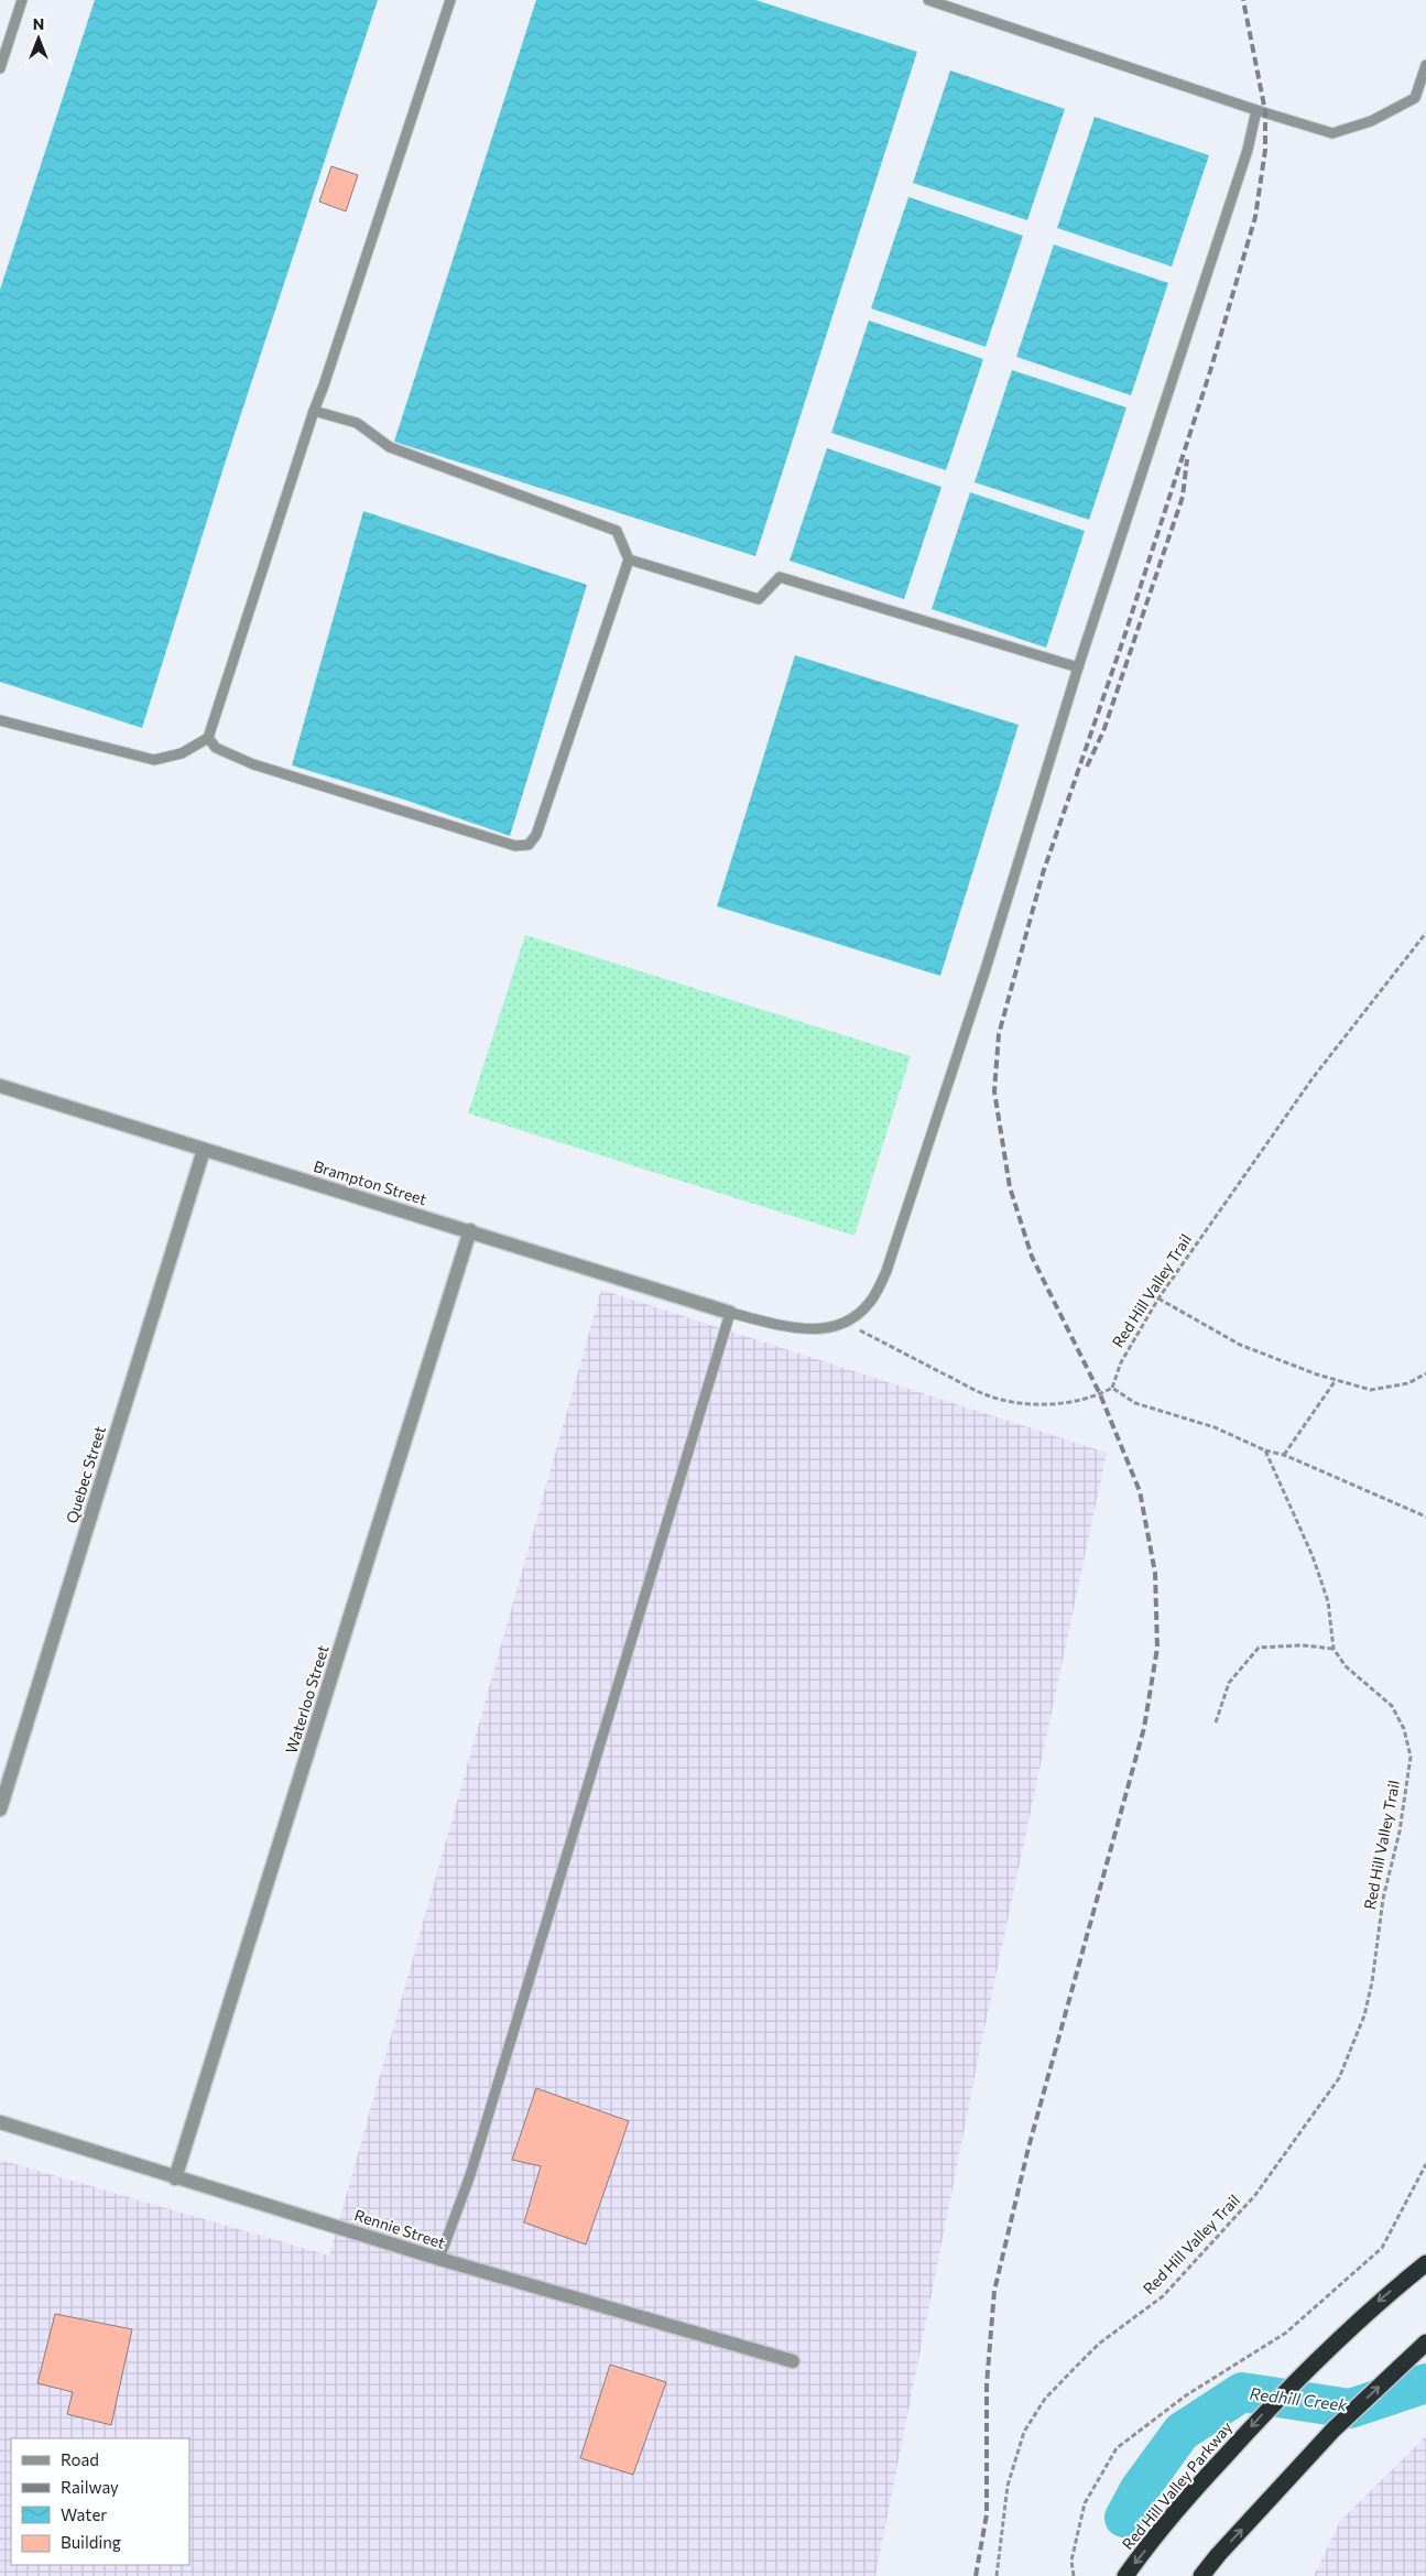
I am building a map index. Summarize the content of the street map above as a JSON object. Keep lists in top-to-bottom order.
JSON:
{
  "streets": {
    "highway": ["Red Hill Valley Parkway"],
    "street": [
      "Brampton Street",
      "Quebec Street",
      "Waterloo Street",
      "Rennie Street"
    ],
    "path": ["Red Hill Valley Trail"]
  },
  "crossings": [
    ["Brampton Street", "Quebec Street"],
    ["Brampton Street", "Waterloo Street"],
    ["Waterloo Street", "Rennie Street"]
  ],
  "water": ["Redhill Creek"],
  "legend": [
    "Road",
    "Railway",
    "Water",
    "Building"
  ],
  "north": "top"
}
